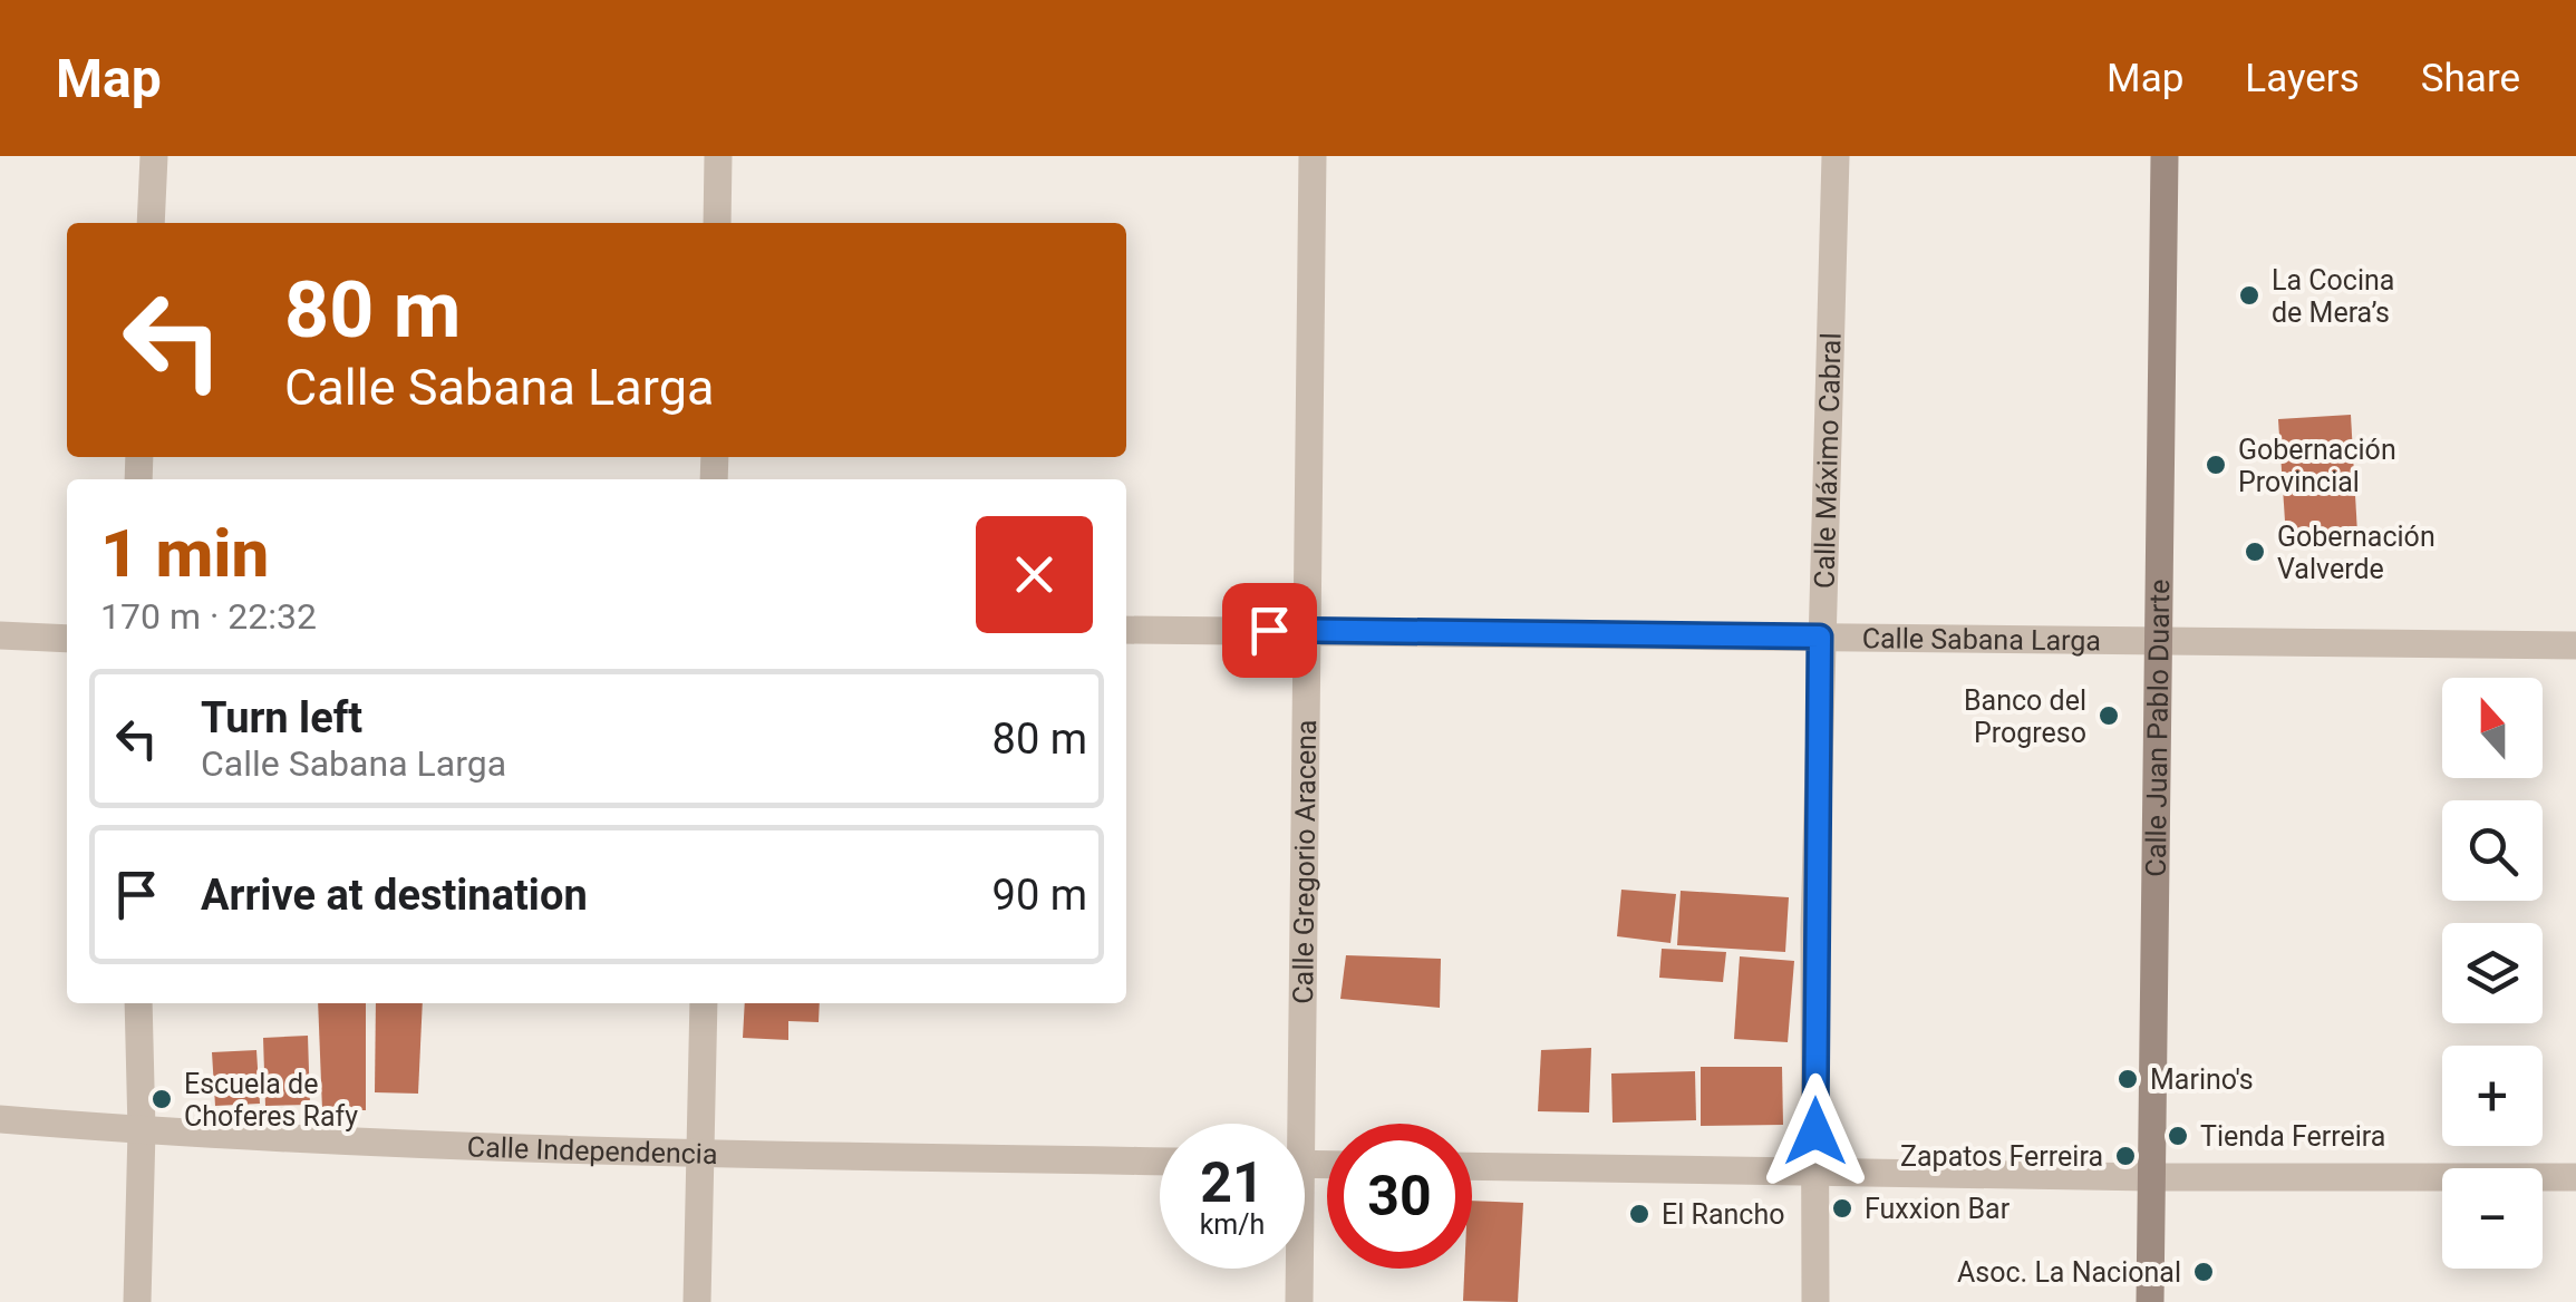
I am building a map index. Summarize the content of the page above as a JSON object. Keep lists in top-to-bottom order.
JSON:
{
  "streets": {
    "main road": ["Calle Juan Pablo Duarte"],
    "street": [
      "Calle Máximo Cabral",
      "Calle Sabana Larga",
      "Calle Gregorio Aracena",
      "Calle Independencia"
    ]
  },
  "crossings": [
    ["Calle Máximo Cabral", "Calle Sabana Larga"],
    ["Calle Sabana Larga", "Calle Juan Pablo Duarte"],
    ["Calle Sabana Larga", "Calle Gregorio Aracena"]
  ],
  "places": [
    "La Cocina de Mera’s",
    "Gobernación Provincial",
    "Gobernación Valverde",
    "Banco del Progreso",
    "Marino's",
    "Escuela de Choferes Rafy",
    "Tienda Ferreira",
    "Zapatos Ferreira",
    "Fuxxion Bar",
    "El Rancho",
    "Asoc. La Nacional"
  ],
  "north": "top",
  "page": {
    "header": "Map",
    "nav": ["Map", "Layers", "Share"],
    "turn": ["80 m", "Calle Sabana Larga"],
    "heading": ["1 min", "170 m · 22:32"],
    "list": [
      {
        "name": "Turn left",
        "note": "Calle Sabana Larga",
        "value": "80 m"
      },
      {
        "name": "Arrive at destination",
        "value": "90 m"
      }
    ],
    "map_buttons": ["+", "−"],
    "speed": "21 km/h",
    "limit": "30"
  }
}
